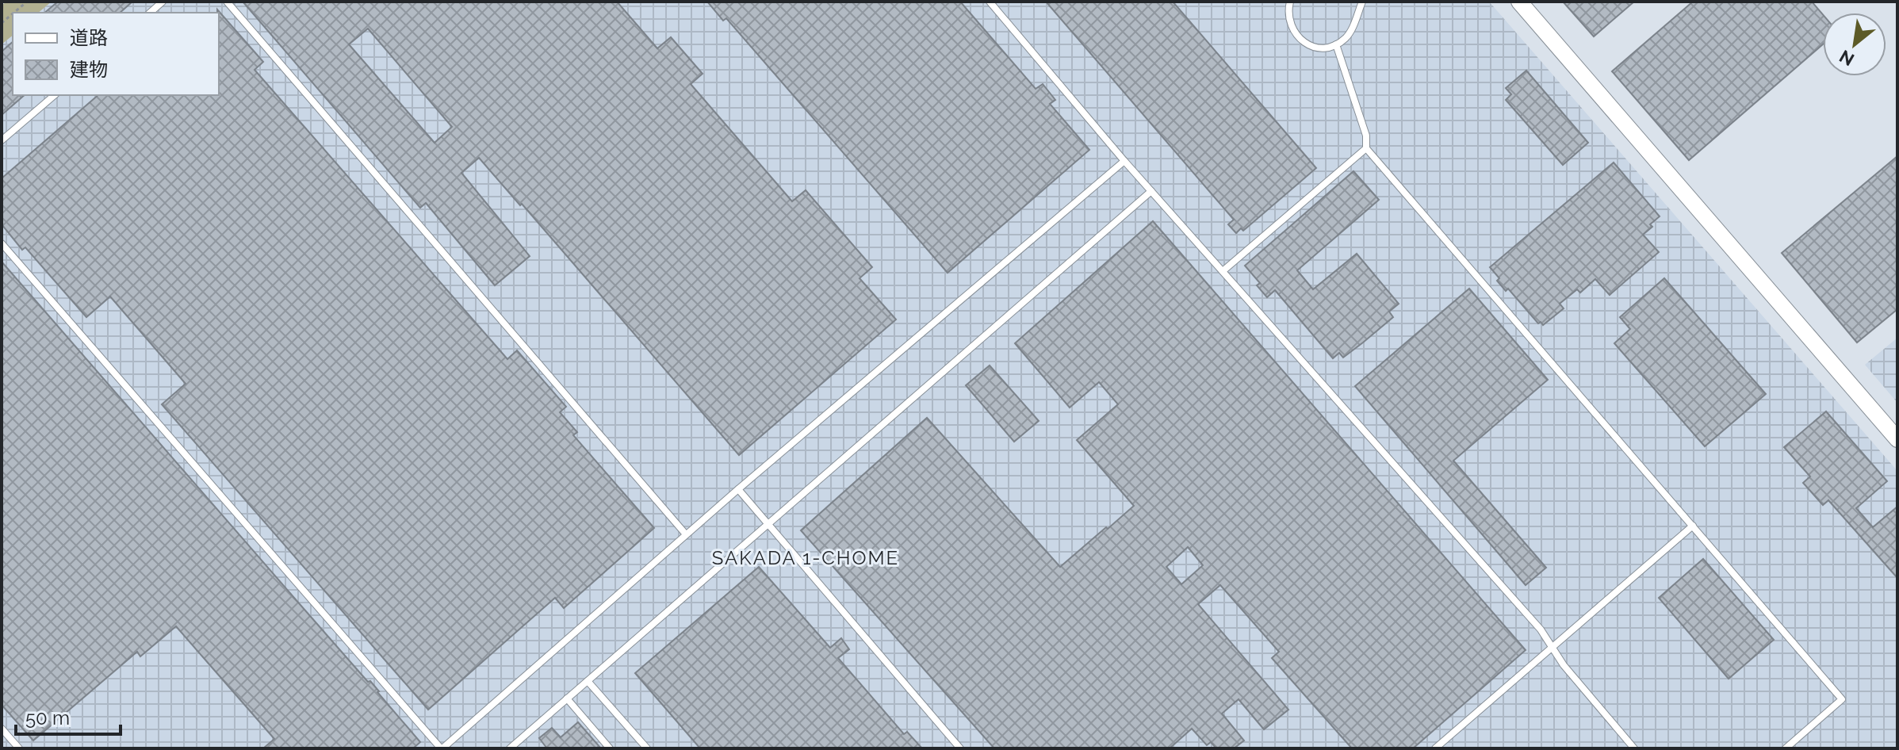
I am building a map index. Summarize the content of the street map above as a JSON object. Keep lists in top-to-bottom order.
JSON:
{
  "districts": ["SAKADA 1-CHOME"],
  "legend": ["道路", "建物"],
  "scale_bar": "50 m",
  "north": "bottom left"
}
